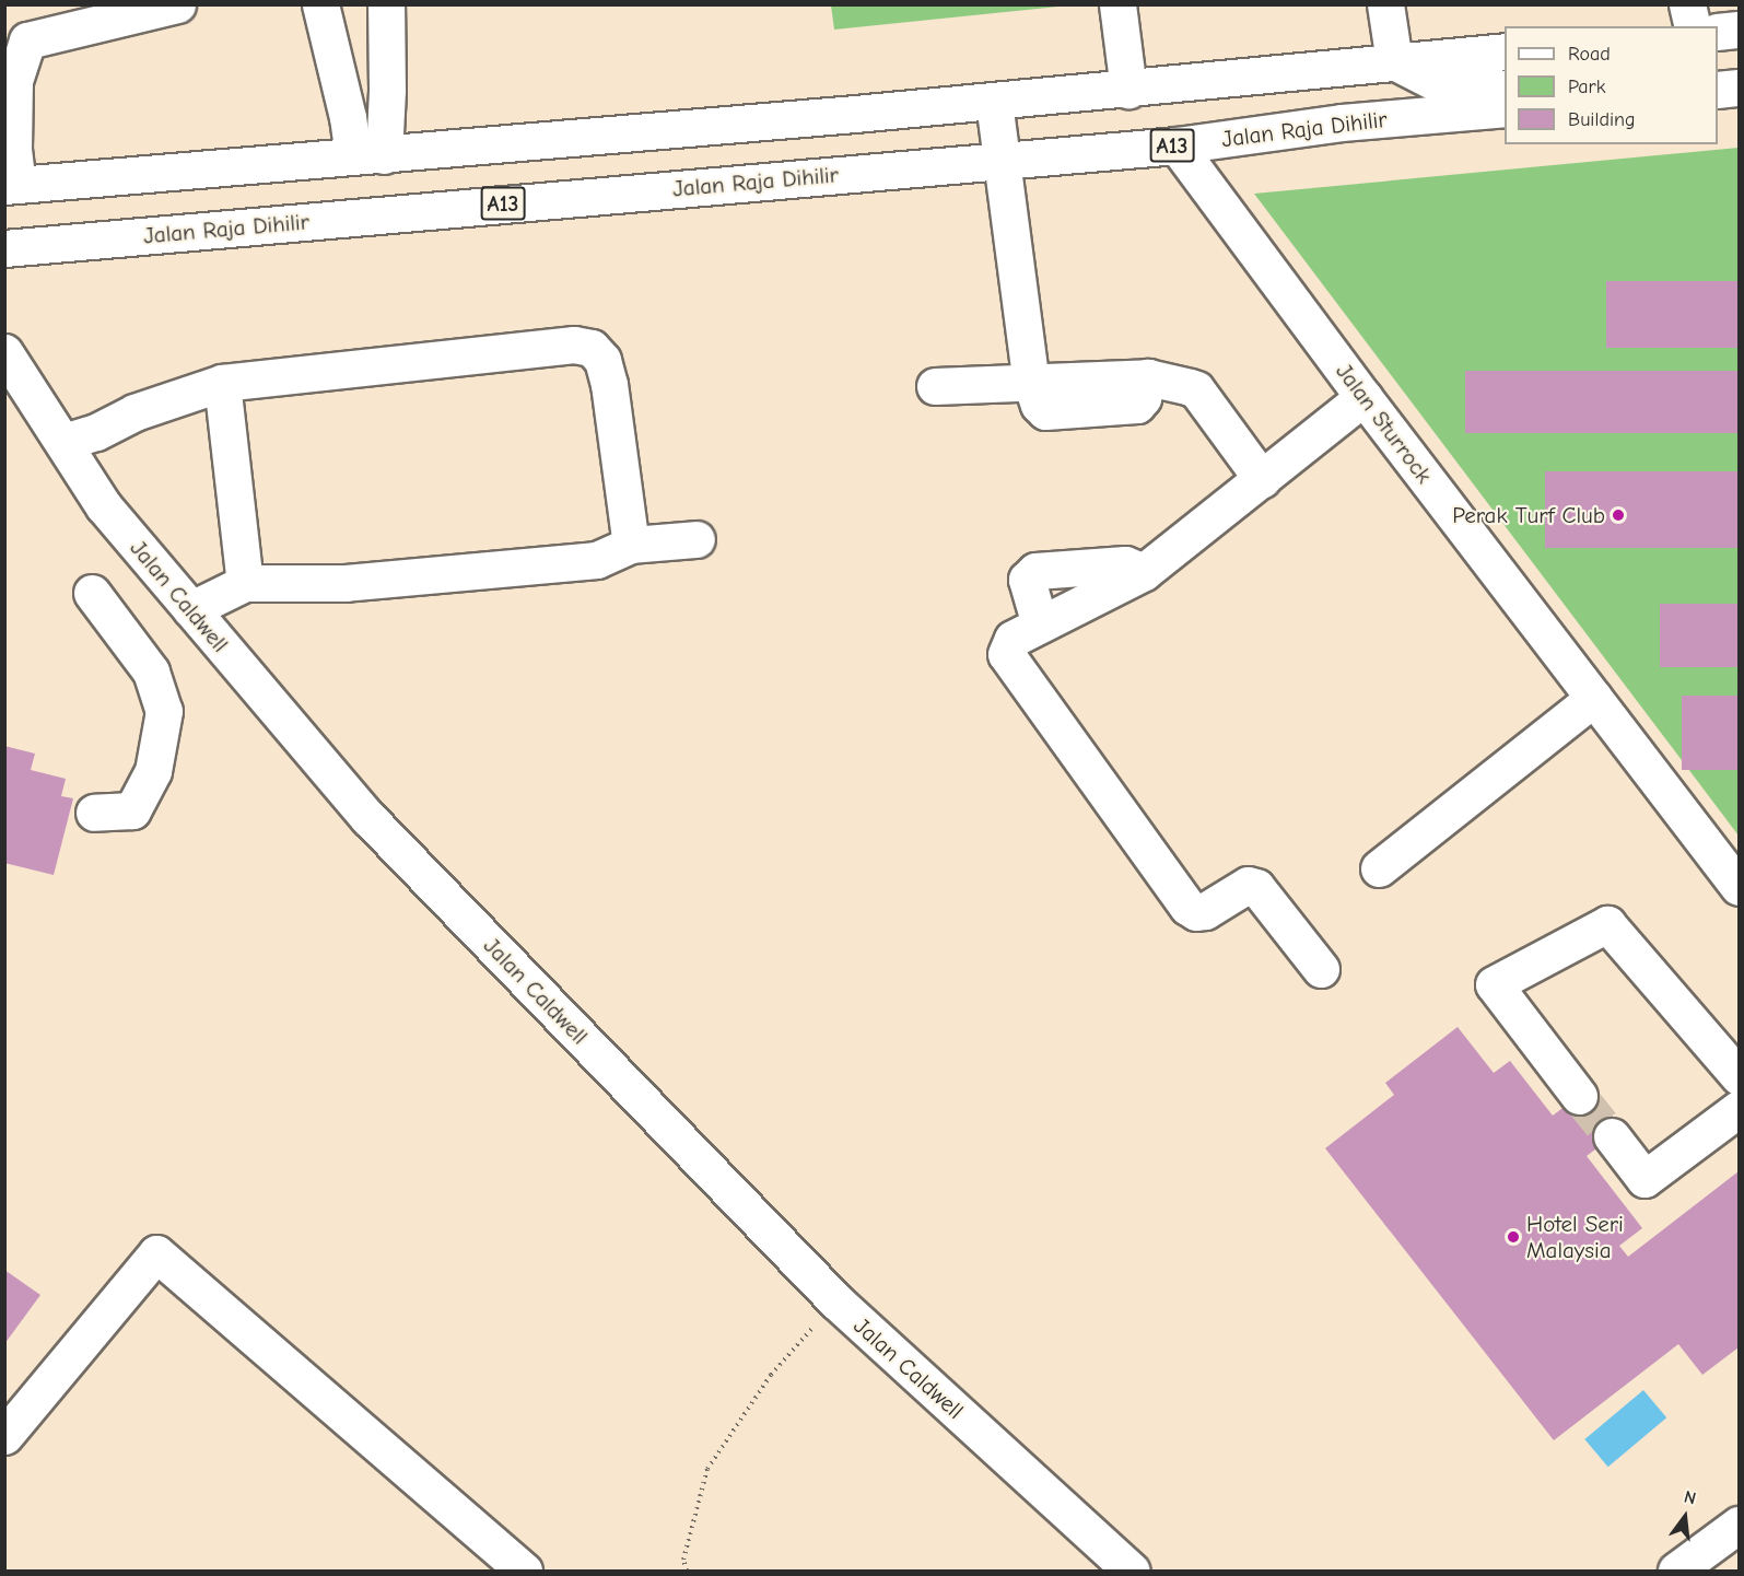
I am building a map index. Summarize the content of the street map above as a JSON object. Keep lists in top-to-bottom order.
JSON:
{
  "streets": {
    "street": [
      "Jalan Raja Dihilir",
      "A13",
      "Jalan Sturrock",
      "Jalan Caldwell"
    ]
  },
  "crossings": [
    ["Jalan Raja Dihilir", "Jalan Sturrock"]
  ],
  "places": ["Perak Turf Club", "Hotel Seri Malaysia"],
  "legend": ["Road", "Park", "Building"],
  "north": "top"
}
